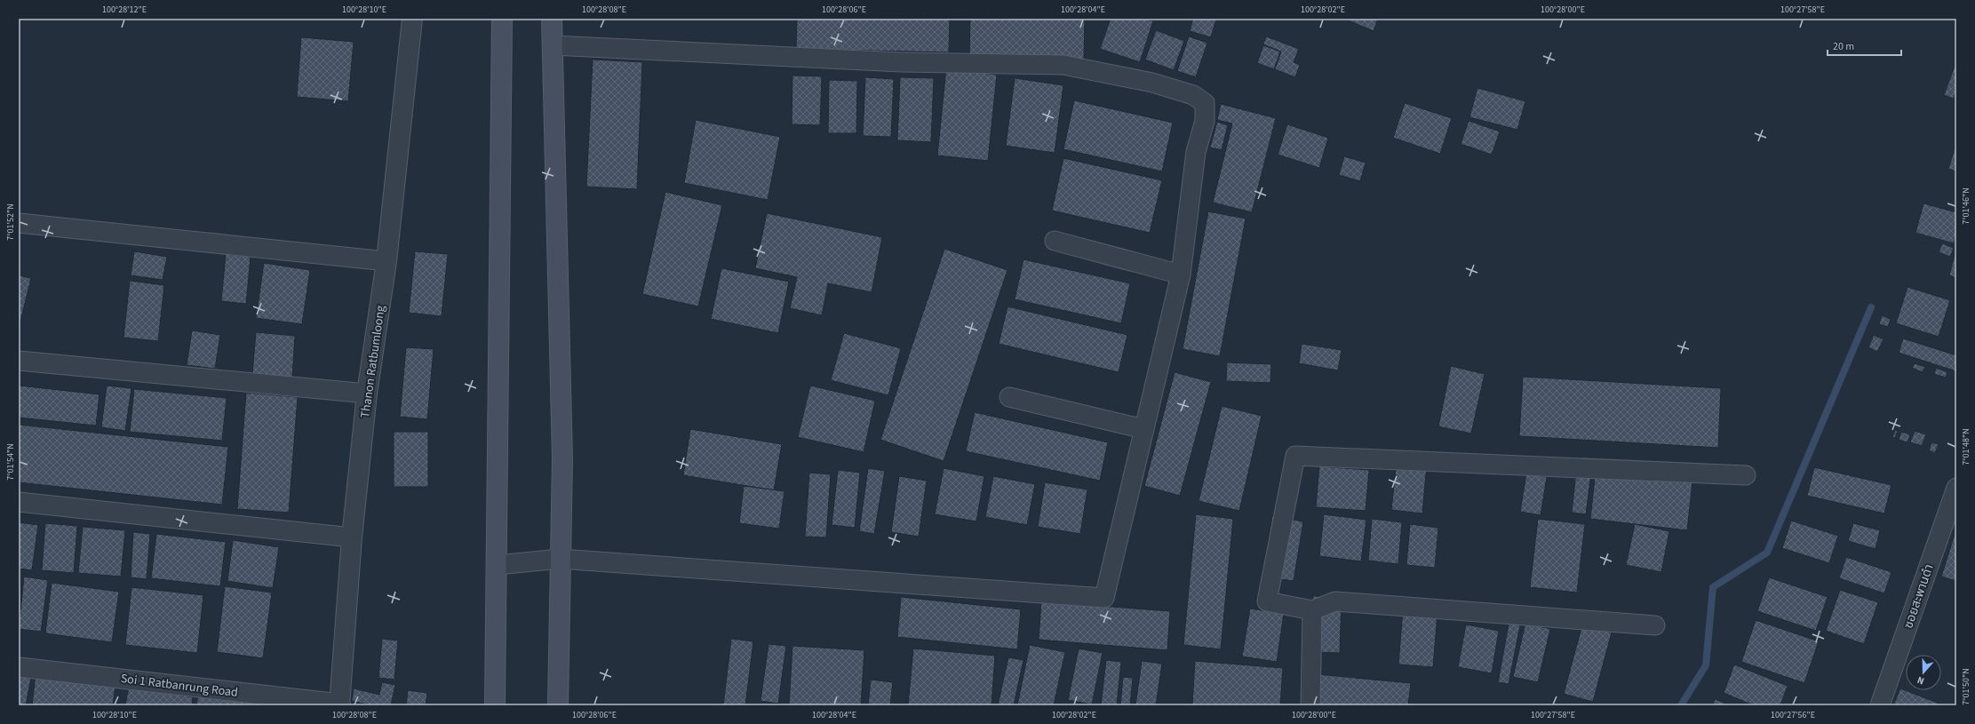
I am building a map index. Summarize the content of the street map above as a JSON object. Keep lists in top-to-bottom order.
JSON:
{
  "streets": {
    "street": ["Thanon Ratbumloong", "ซอยสะพานดำ", "Soi 1 Ratbanrung Road"]
  },
  "crossings": [
    ["Thanon Ratbumloong", "Soi 1 Ratbanrung Road"]
  ],
  "scale_bar": "20 m",
  "north": "bottom",
  "coordinates": [
    "100°28'12\"E",
    "100°28'10\"E",
    "100°28'08\"E",
    "100°28'06\"E",
    "100°28'04\"E",
    "100°28'02\"E",
    "100°28'00\"E",
    "100°27'58\"E",
    "7°01'46\"N",
    "7°01'52\"N",
    "7°01'48\"N",
    "7°01'54\"N",
    "7°01'50\"N",
    "100°27'56\"E"
  ]
}
